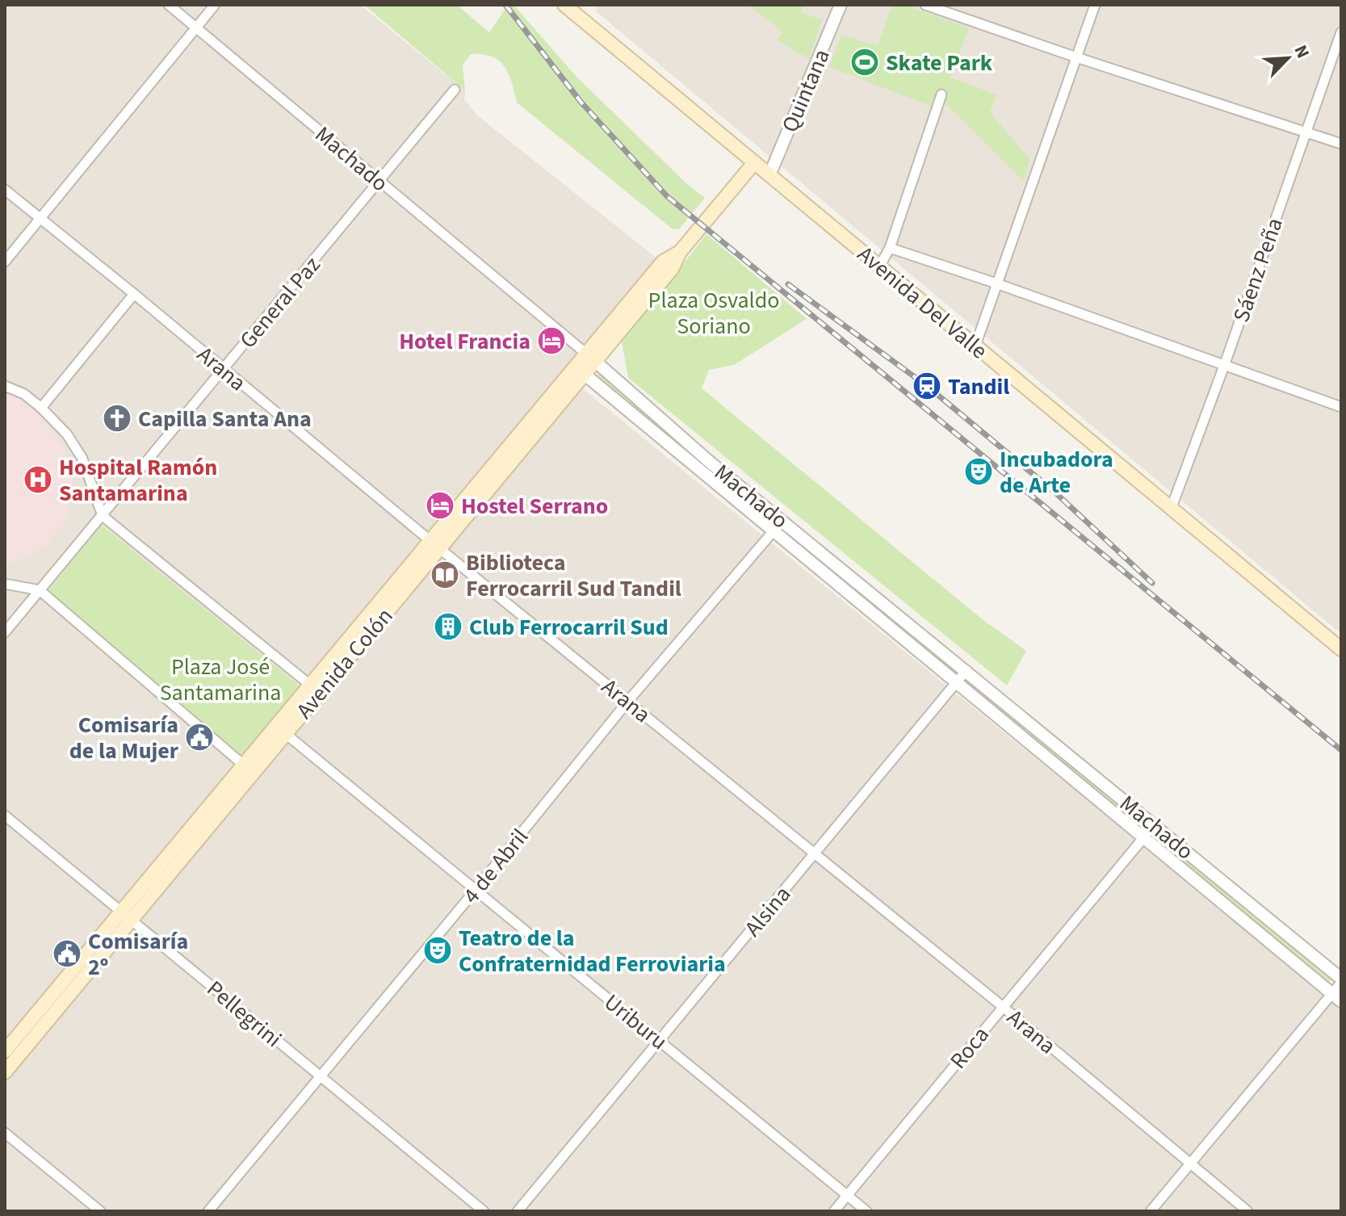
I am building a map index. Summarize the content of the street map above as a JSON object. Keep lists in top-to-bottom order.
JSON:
{
  "streets": {
    "main road": ["Avenida Del Valle", "Avenida Colón"],
    "street": [
      "Quintana",
      "Machado",
      "Sáenz Peña",
      "General Paz",
      "Arana",
      "4 de Abril",
      "Alsina",
      "Pellegrini",
      "Uriburu",
      "Roca"
    ]
  },
  "crossings": [
    ["Quintana", "Avenida Del Valle"],
    ["Machado", "General Paz"],
    ["Machado", "Avenida Colón"],
    ["Machado", "4 de Abril"],
    ["Machado", "Alsina"],
    ["Machado", "Roca"],
    ["Sáenz Peña", "Avenida Del Valle"],
    ["General Paz", "Arana"],
    ["Avenida Del Valle", "Avenida Colón"],
    ["Arana", "Avenida Colón"],
    ["Arana", "4 de Abril"],
    ["Arana", "Alsina"],
    ["Arana", "Roca"],
    ["Avenida Colón", "Pellegrini"],
    ["Avenida Colón", "Uriburu"],
    ["4 de Abril", "Pellegrini"],
    ["4 de Abril", "Uriburu"],
    ["Alsina", "Uriburu"],
    ["Uriburu", "Roca"]
  ],
  "parks": ["Plaza Osvaldo Soriano", "Plaza José Santamarina"],
  "places": {
    "sports": ["Skate Park"],
    "hotel": ["Hotel Francia", "Hostel Serrano"],
    "station": ["Tandil"],
    "church": ["Capilla Santa Ana"],
    "theatre": ["Incubadora de Arte", "Teatro de la Confraternidad Ferroviaria"],
    "hospital": ["Hospital Ramón Santamarina"],
    "library": ["Biblioteca Ferrocarril Sud Tandil"],
    "building": ["Club Ferrocarril Sud"],
    "public building": ["Comisaría de la Mujer", "Comisaría 2º"]
  },
  "north": "top right"
}
